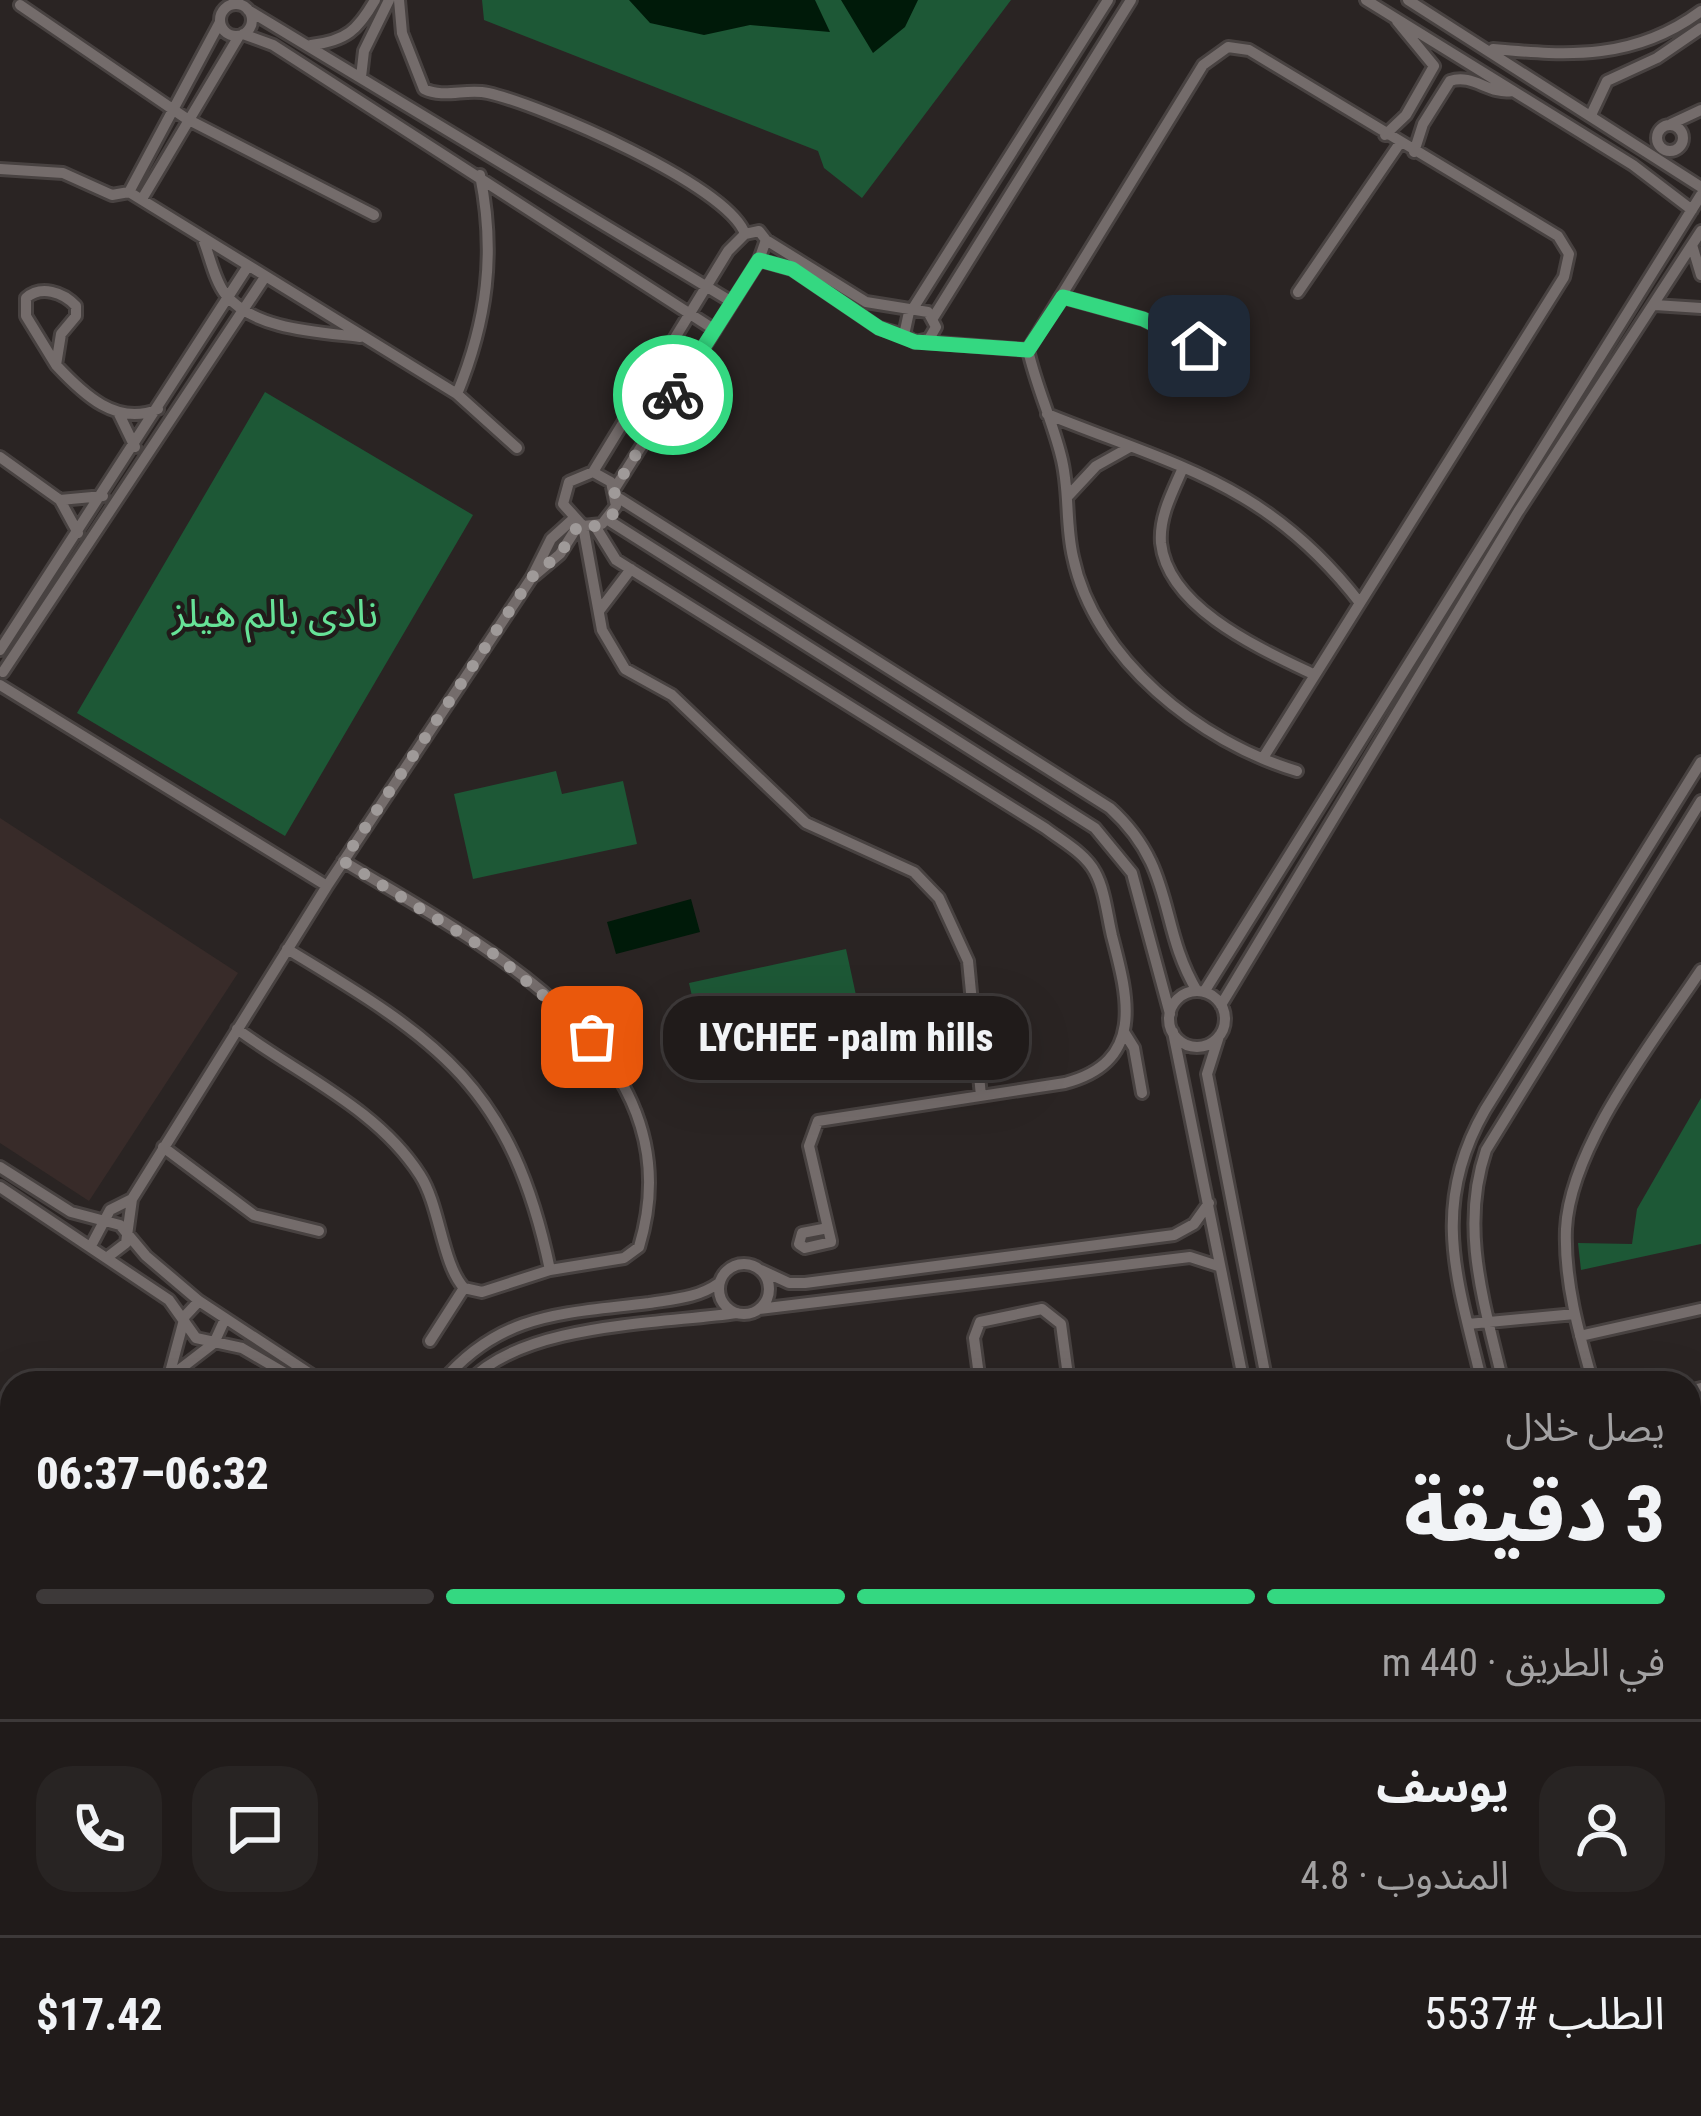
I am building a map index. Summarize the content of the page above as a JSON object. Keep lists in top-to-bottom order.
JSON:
{
  "parks": ["نادى بالم هيلز"],
  "places": ["LYCHEE -palm hills"],
  "page": {
    "bubble": "LYCHEE -palm hills",
    "heading": ["3 دقيقة", "يصل خلال", "06:32–06:37"],
    "panel": [
      "يوسف",
      "المندوب · 4.8",
      "الطلب #5537",
      "$17.42"
    ],
    "bar": "في الطريق · 440 m"
  }
}
